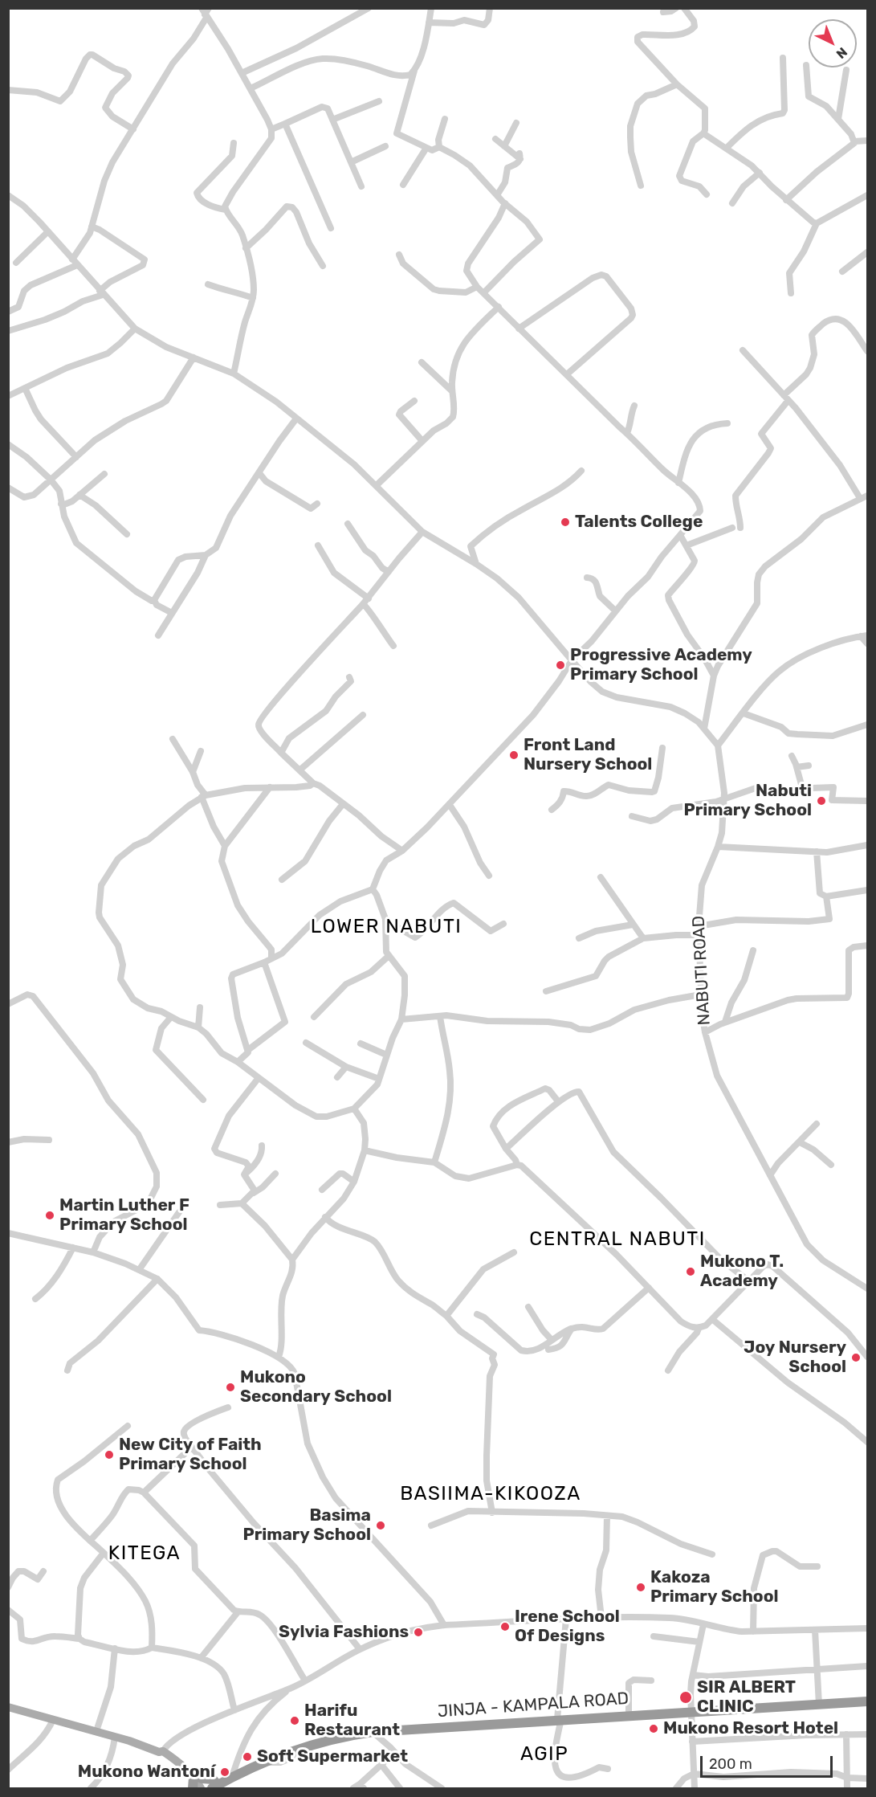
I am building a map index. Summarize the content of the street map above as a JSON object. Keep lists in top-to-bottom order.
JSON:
{
  "streets": {
    "highway": ["JINJA - KAMPALA ROAD"],
    "street": ["NABUTI ROAD"]
  },
  "districts": [
    "LOWER NABUTI",
    "CENTRAL NABUTI",
    "BASIIMA-KIKOOZA",
    "KITEGA",
    "AGIP"
  ],
  "places": [
    "Talents College",
    "Progressive Academy Primary School",
    "Front Land Nursery School",
    "Nabuti Primary School",
    "Martin Luther F Primary School",
    "Mukono T. Academy",
    "Joy Nursery School",
    "Mukono Secondary School",
    "New City of Faith Primary School",
    "Basima Primary School",
    "Kakoza Primary School",
    "Irene School Of Designs",
    "Sylvia Fashions",
    "SIR ALBERT CLINIC",
    "Harifu Restaurant",
    "Mukono Resort Hotel",
    "Soft Supermarket",
    "Mukono Wantoní"
  ],
  "scale_bar": "200 m",
  "north": "bottom right"
}
